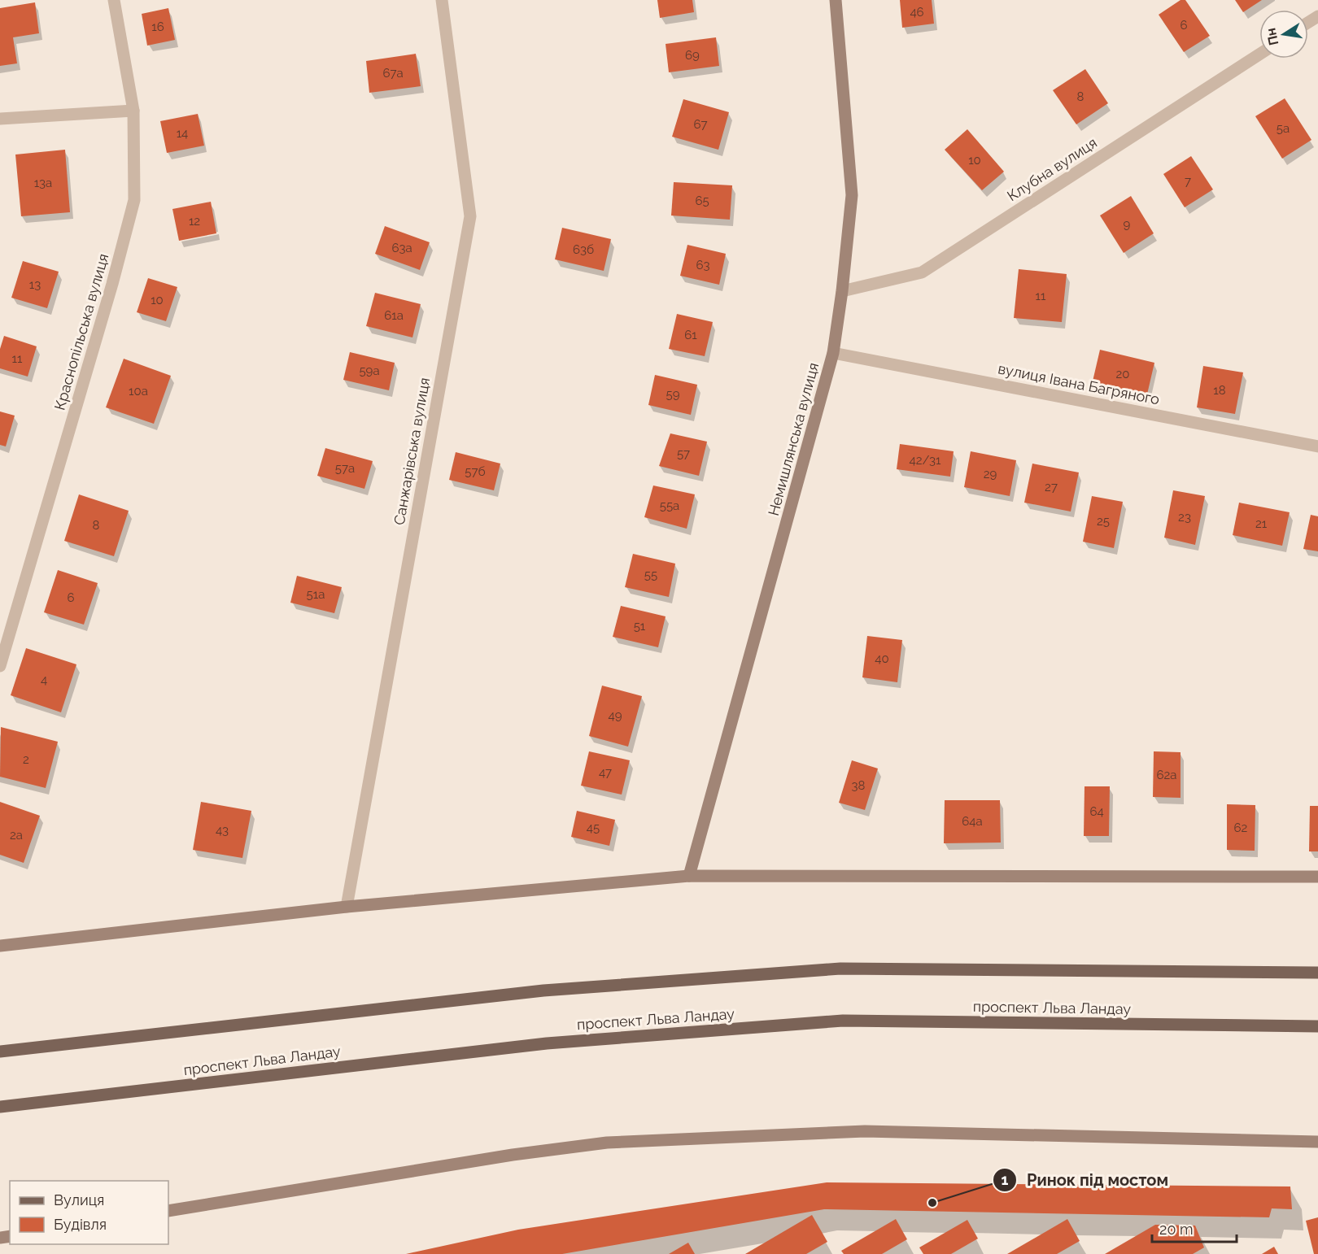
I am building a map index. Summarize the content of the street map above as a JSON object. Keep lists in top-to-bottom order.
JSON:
{
  "streets": {
    "main road": ["проспект Льва Ландау"],
    "street": [
      "Клубна вулиця",
      "Краснопільська вулиця",
      "вулиця Івана Багряного",
      "Немишлянська вулиця",
      "Санжарівська вулиця"
    ]
  },
  "crossings": [
    ["Клубна вулиця", "Немишлянська вулиця"],
    ["вулиця Івана Багряного", "Немишлянська вулиця"]
  ],
  "places": ["Ринок під мостом"],
  "house_numbers": [
    "46",
    "6",
    "16",
    "69",
    "67а",
    "8",
    "67",
    "5а",
    "14",
    "10",
    "7",
    "13а",
    "65",
    "12",
    "9",
    "63а",
    "63б",
    "63",
    "13",
    "11",
    "10",
    "61а",
    "61",
    "11",
    "59а",
    "20",
    "18",
    "10а",
    "59",
    "57",
    "42/31",
    "57а",
    "57б",
    "29",
    "27",
    "55а",
    "23",
    "25",
    "21",
    "8",
    "55",
    "51а",
    "6",
    "51",
    "40",
    "4",
    "49",
    "2",
    "47",
    "62а",
    "38",
    "64",
    "64а",
    "45",
    "62",
    "43",
    "2а"
  ],
  "legend": ["Вулиця", "Будівля"],
  "scale_bar": "20 m",
  "north": "left"
}
